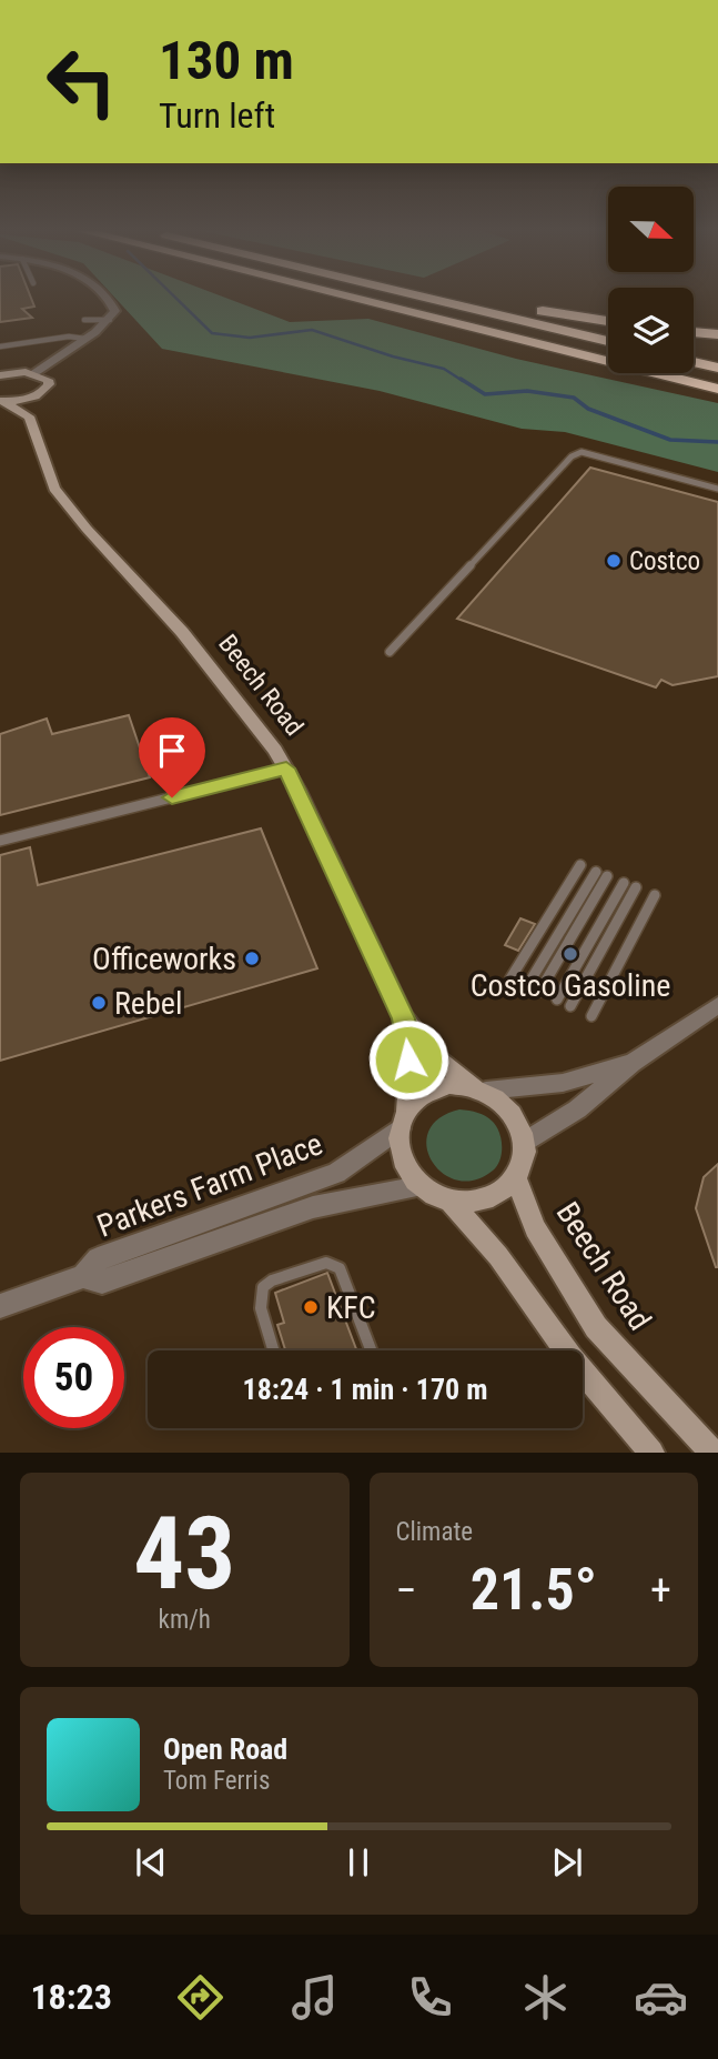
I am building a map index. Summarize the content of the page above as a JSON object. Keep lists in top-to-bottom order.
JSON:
{
  "streets": {
    "main road": ["Beech Road"],
    "street": ["Parkers Farm Place"]
  },
  "crossings": [
    ["Beech Road", "Parkers Farm Place"]
  ],
  "places": [
    "Costco",
    "Costco Gasoline",
    "Officeworks",
    "Rebel",
    "KFC"
  ],
  "north": "right",
  "page": {
    "turn": ["130 m", "Turn left"],
    "limit": "50",
    "trip": "18:24 · 1 min · 170 m",
    "tile": [
      ["43", "km/h"],
      "Climate"
    ],
    "heat": ["−", "21.5°", "+"],
    "song": ["Open Road", "Tom Ferris"],
    "tabs": "18:23"
  }
}
